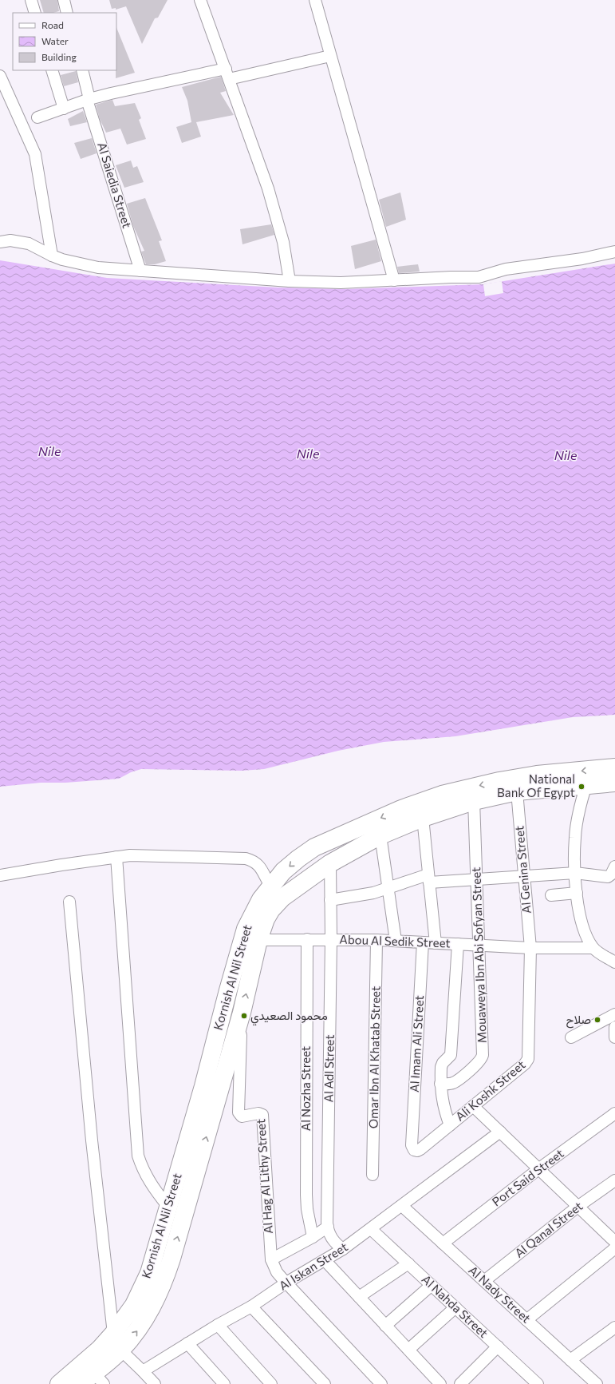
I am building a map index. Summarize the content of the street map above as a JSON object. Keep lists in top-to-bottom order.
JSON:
{
  "streets": {
    "main road": ["Kornish Al Nil Street"],
    "street": [
      "Al Saiedia Street",
      "Al Genina Street",
      "Abou Al Sedik Street",
      "Mouaweya Ibn Abi Sofyan Street",
      "Al Imam Ali Street",
      "Omar Ibn Al Khatab Street",
      "Al Adl Street",
      "Al Nozha Street",
      "Ali Koshk Street",
      "Al Hag Al Lithy Street",
      "Port Said Street",
      "Al Qanal Street",
      "Al Iskan Street",
      "Al Nady Street",
      "Al Nahda Street"
    ]
  },
  "crossings": [
    ["Al Genina Street", "Abou Al Sedik Street"],
    ["Al Genina Street", "Kornish Al Nil Street"],
    ["Al Genina Street", "Ali Koshk Street"],
    ["Abou Al Sedik Street", "Mouaweya Ibn Abi Sofyan Street"],
    ["Abou Al Sedik Street", "Kornish Al Nil Street"],
    ["Abou Al Sedik Street", "Al Imam Ali Street"],
    ["Abou Al Sedik Street", "Omar Ibn Al Khatab Street"],
    ["Abou Al Sedik Street", "Al Adl Street"],
    ["Abou Al Sedik Street", "Al Nozha Street"],
    ["Abou Al Sedik Street", "Ali Koshk Street"],
    ["Mouaweya Ibn Abi Sofyan Street", "Kornish Al Nil Street"],
    ["Kornish Al Nil Street", "Al Adl Street"],
    ["Kornish Al Nil Street", "Al Hag Al Lithy Street"],
    ["Al Imam Ali Street", "Ali Koshk Street"],
    ["Al Adl Street", "Al Iskan Street"],
    ["Al Hag Al Lithy Street", "Al Iskan Street"],
    ["Port Said Street", "Al Nady Street"],
    ["Al Qanal Street", "Al Nady Street"],
    ["Al Iskan Street", "Al Nady Street"],
    ["Al Iskan Street", "Al Nahda Street"]
  ],
  "water": ["Nile"],
  "places": ["National Bank Of Egypt", "محمود الصعيدي", "صلاح"],
  "legend": ["Road", "Water", "Building"]
}
